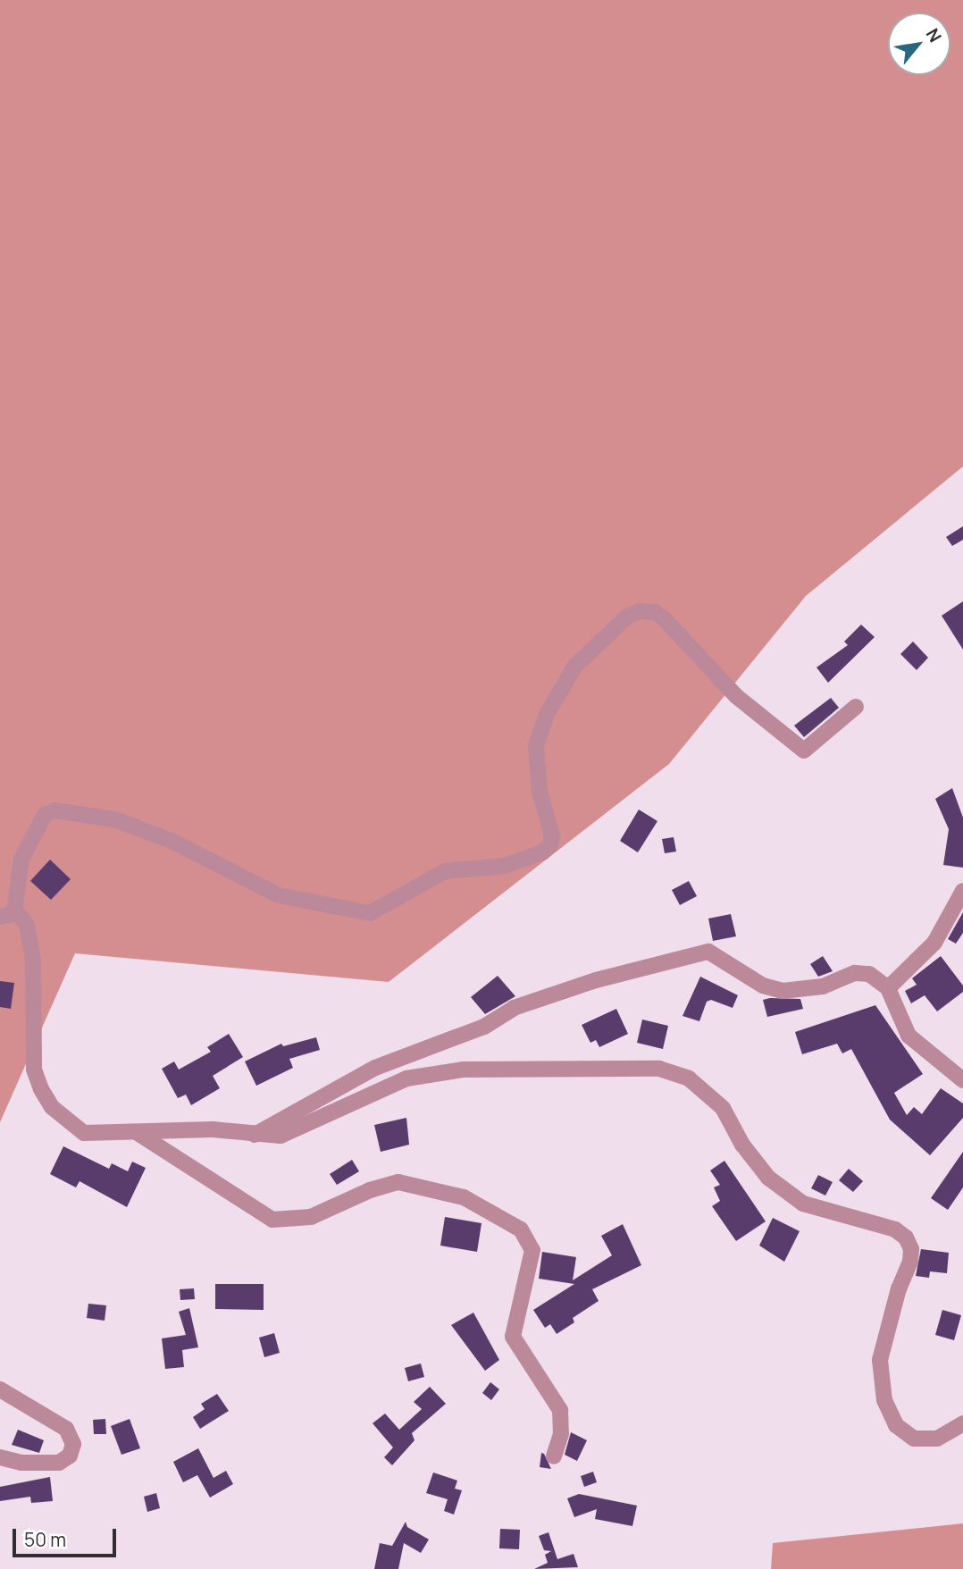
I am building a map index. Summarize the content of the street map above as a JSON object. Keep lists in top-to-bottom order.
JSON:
{
  "scale_bar": "50 m",
  "north": "top right"
}
